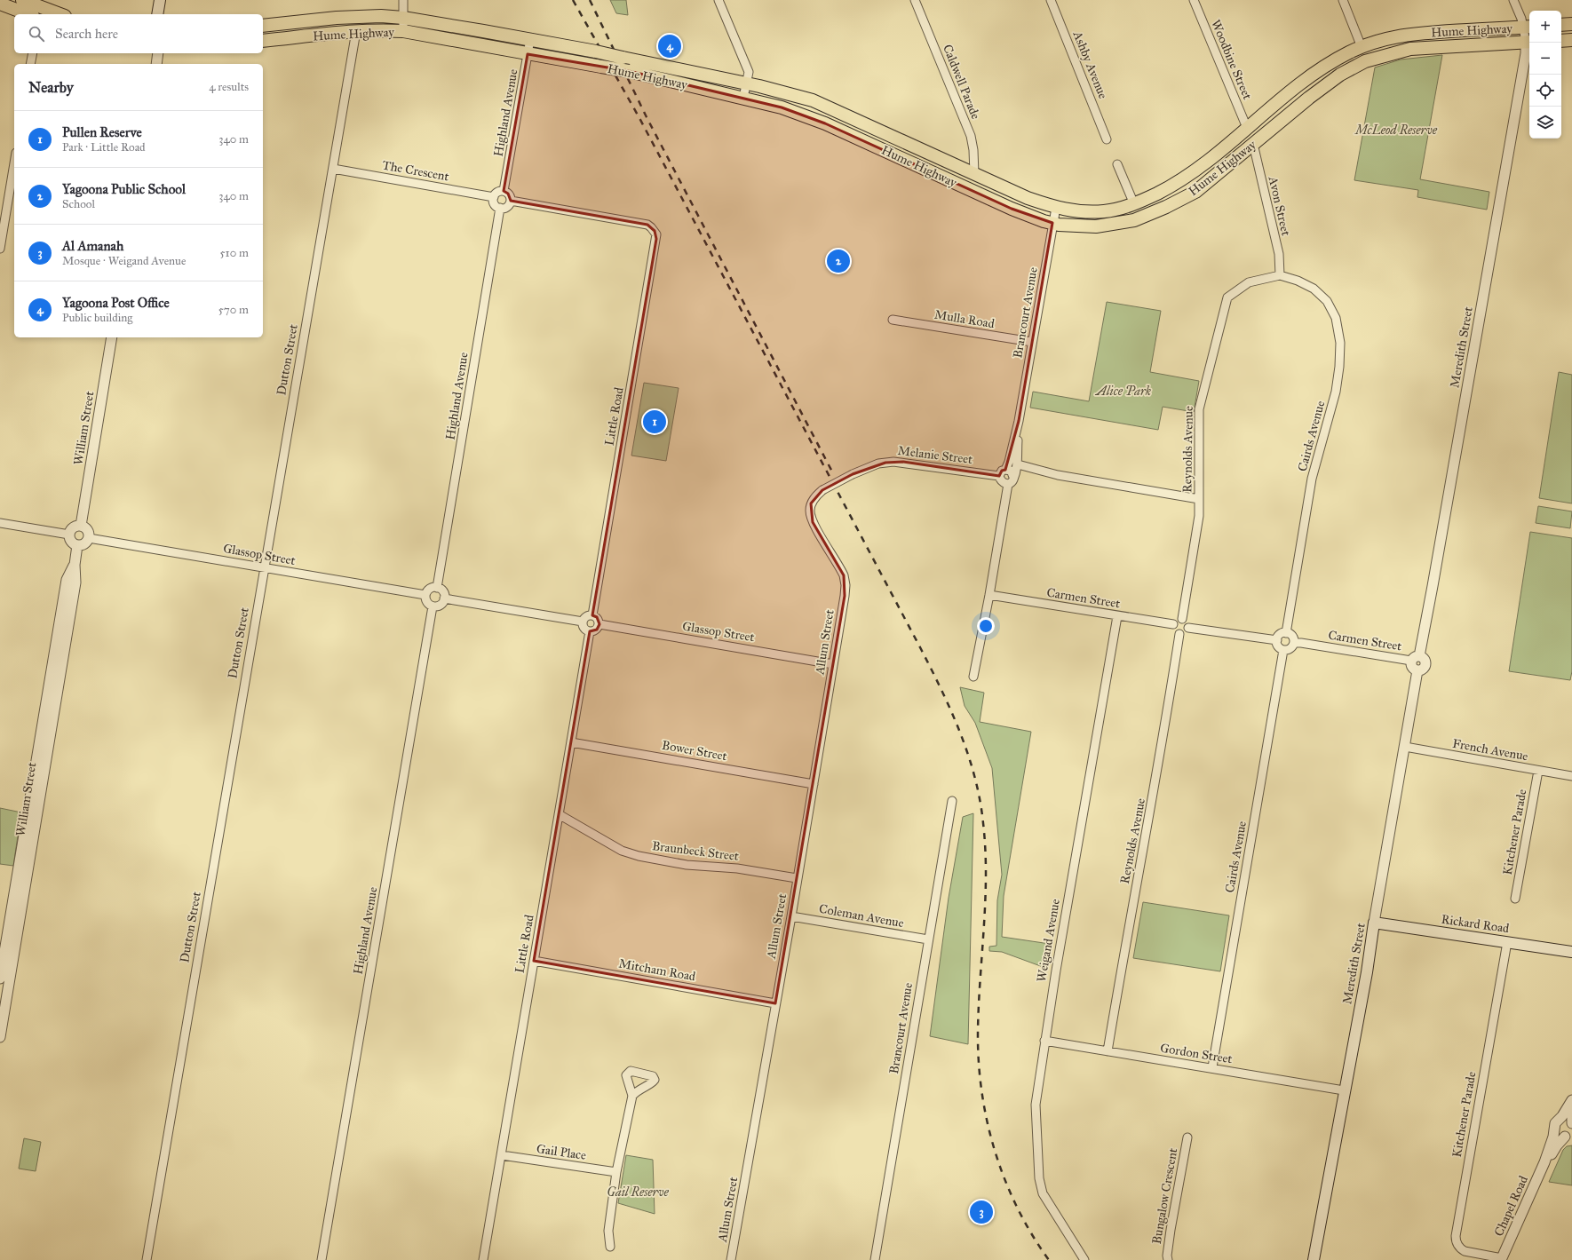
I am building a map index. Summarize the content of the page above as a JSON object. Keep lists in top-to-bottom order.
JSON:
{
  "streets": {
    "highway": ["Hume Highway"],
    "main road": ["Meredith Street", "Rickard Road"],
    "street": [
      "Woodbine Street",
      "Ashby Avenue",
      "Caldwell Parade",
      "Highland Avenue",
      "The Crescent",
      "Avon Street",
      "Brancourt Avenue",
      "Mulla Road",
      "Dutton Street",
      "Little Road",
      "William Street",
      "Cairds Avenue",
      "Reynolds Avenue",
      "Melanie Street",
      "Glassop Street",
      "Carmen Street",
      "Allum Street",
      "French Avenue",
      "Bower Street",
      "Kitchener Parade",
      "Braunbeck Street",
      "Coleman Avenue",
      "Weigand Avenue",
      "Mitcham Road",
      "Gordon Street",
      "Gail Place",
      "Bungalow Crescent",
      "Chapel Road"
    ]
  },
  "crossings": [
    ["Hume Highway", "Woodbine Street"],
    ["Hume Highway", "Caldwell Parade"],
    ["Hume Highway", "Highland Avenue"],
    ["Hume Highway", "Avon Street"],
    ["Hume Highway", "Brancourt Avenue"],
    ["Hume Highway", "Meredith Street"],
    ["Hume Highway", "Dutton Street"],
    ["Highland Avenue", "The Crescent"],
    ["Highland Avenue", "Little Road"],
    ["Highland Avenue", "Glassop Street"],
    ["The Crescent", "Dutton Street"],
    ["The Crescent", "Little Road"],
    ["Avon Street", "Cairds Avenue"],
    ["Avon Street", "Reynolds Avenue"],
    ["Brancourt Avenue", "Mulla Road"],
    ["Brancourt Avenue", "Melanie Street"],
    ["Brancourt Avenue", "Coleman Avenue"],
    ["Meredith Street", "Carmen Street"],
    ["Meredith Street", "French Avenue"],
    ["Meredith Street", "Rickard Road"],
    ["Meredith Street", "Gordon Street"],
    ["Dutton Street", "Glassop Street"],
    ["Little Road", "Glassop Street"],
    ["Little Road", "Bower Street"],
    ["Little Road", "Braunbeck Street"],
    ["Little Road", "Mitcham Road"],
    ["Little Road", "Gail Place"],
    ["William Street", "Glassop Street"],
    ["Cairds Avenue", "Reynolds Avenue"],
    ["Cairds Avenue", "Carmen Street"],
    ["Cairds Avenue", "Gordon Street"],
    ["Reynolds Avenue", "Carmen Street"],
    ["Reynolds Avenue", "Gordon Street"],
    ["Melanie Street", "Allum Street"],
    ["Glassop Street", "Allum Street"],
    ["Carmen Street", "Weigand Avenue"],
    ["Allum Street", "Bower Street"],
    ["Allum Street", "Braunbeck Street"],
    ["Allum Street", "Coleman Avenue"],
    ["Allum Street", "Mitcham Road"],
    ["French Avenue", "Kitchener Parade"],
    ["Kitchener Parade", "Rickard Road"],
    ["Kitchener Parade", "Chapel Road"],
    ["Weigand Avenue", "Gordon Street"]
  ],
  "parks": ["McLeod Reserve", "Alice Park", "Gail Reserve"],
  "page": {
    "map_buttons": ["+", "−"],
    "search": "Search here",
    "pins": [
      "4",
      "2",
      "1",
      "3"
    ],
    "heading": ["Nearby", "4 results"],
    "list": [
      {
        "mark": "1",
        "name": "Pullen Reserve",
        "note": "Park · Little Road",
        "value": "340 m"
      },
      {
        "mark": "2",
        "name": "Yagoona Public School",
        "note": "School",
        "value": "340 m"
      },
      {
        "mark": "3",
        "name": "Al Amanah",
        "note": "Mosque · Weigand Avenue",
        "value": "510 m"
      },
      {
        "mark": "4",
        "name": "Yagoona Post Office",
        "note": "Public building",
        "value": "570 m"
      }
    ]
  }
}
